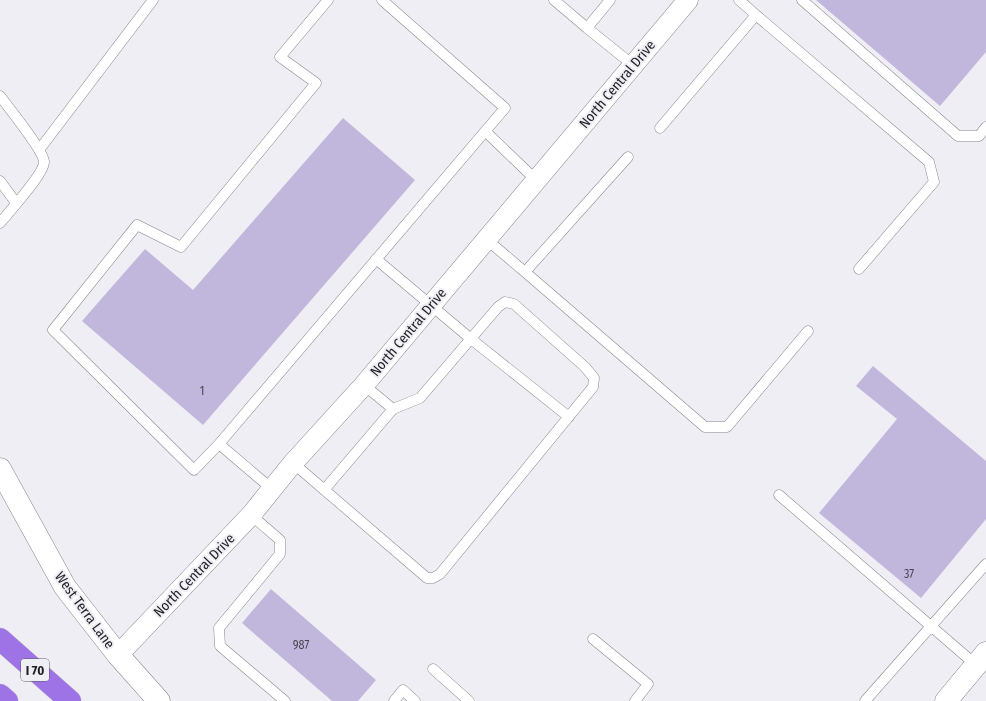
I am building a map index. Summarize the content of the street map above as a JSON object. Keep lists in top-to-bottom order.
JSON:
{
  "streets": {
    "highway": ["I 70"],
    "street": ["North Central Drive", "West Terra Lane"]
  },
  "crossings": [
    ["North Central Drive", "West Terra Lane"]
  ],
  "house_numbers": ["1", "37", "987"]
}
